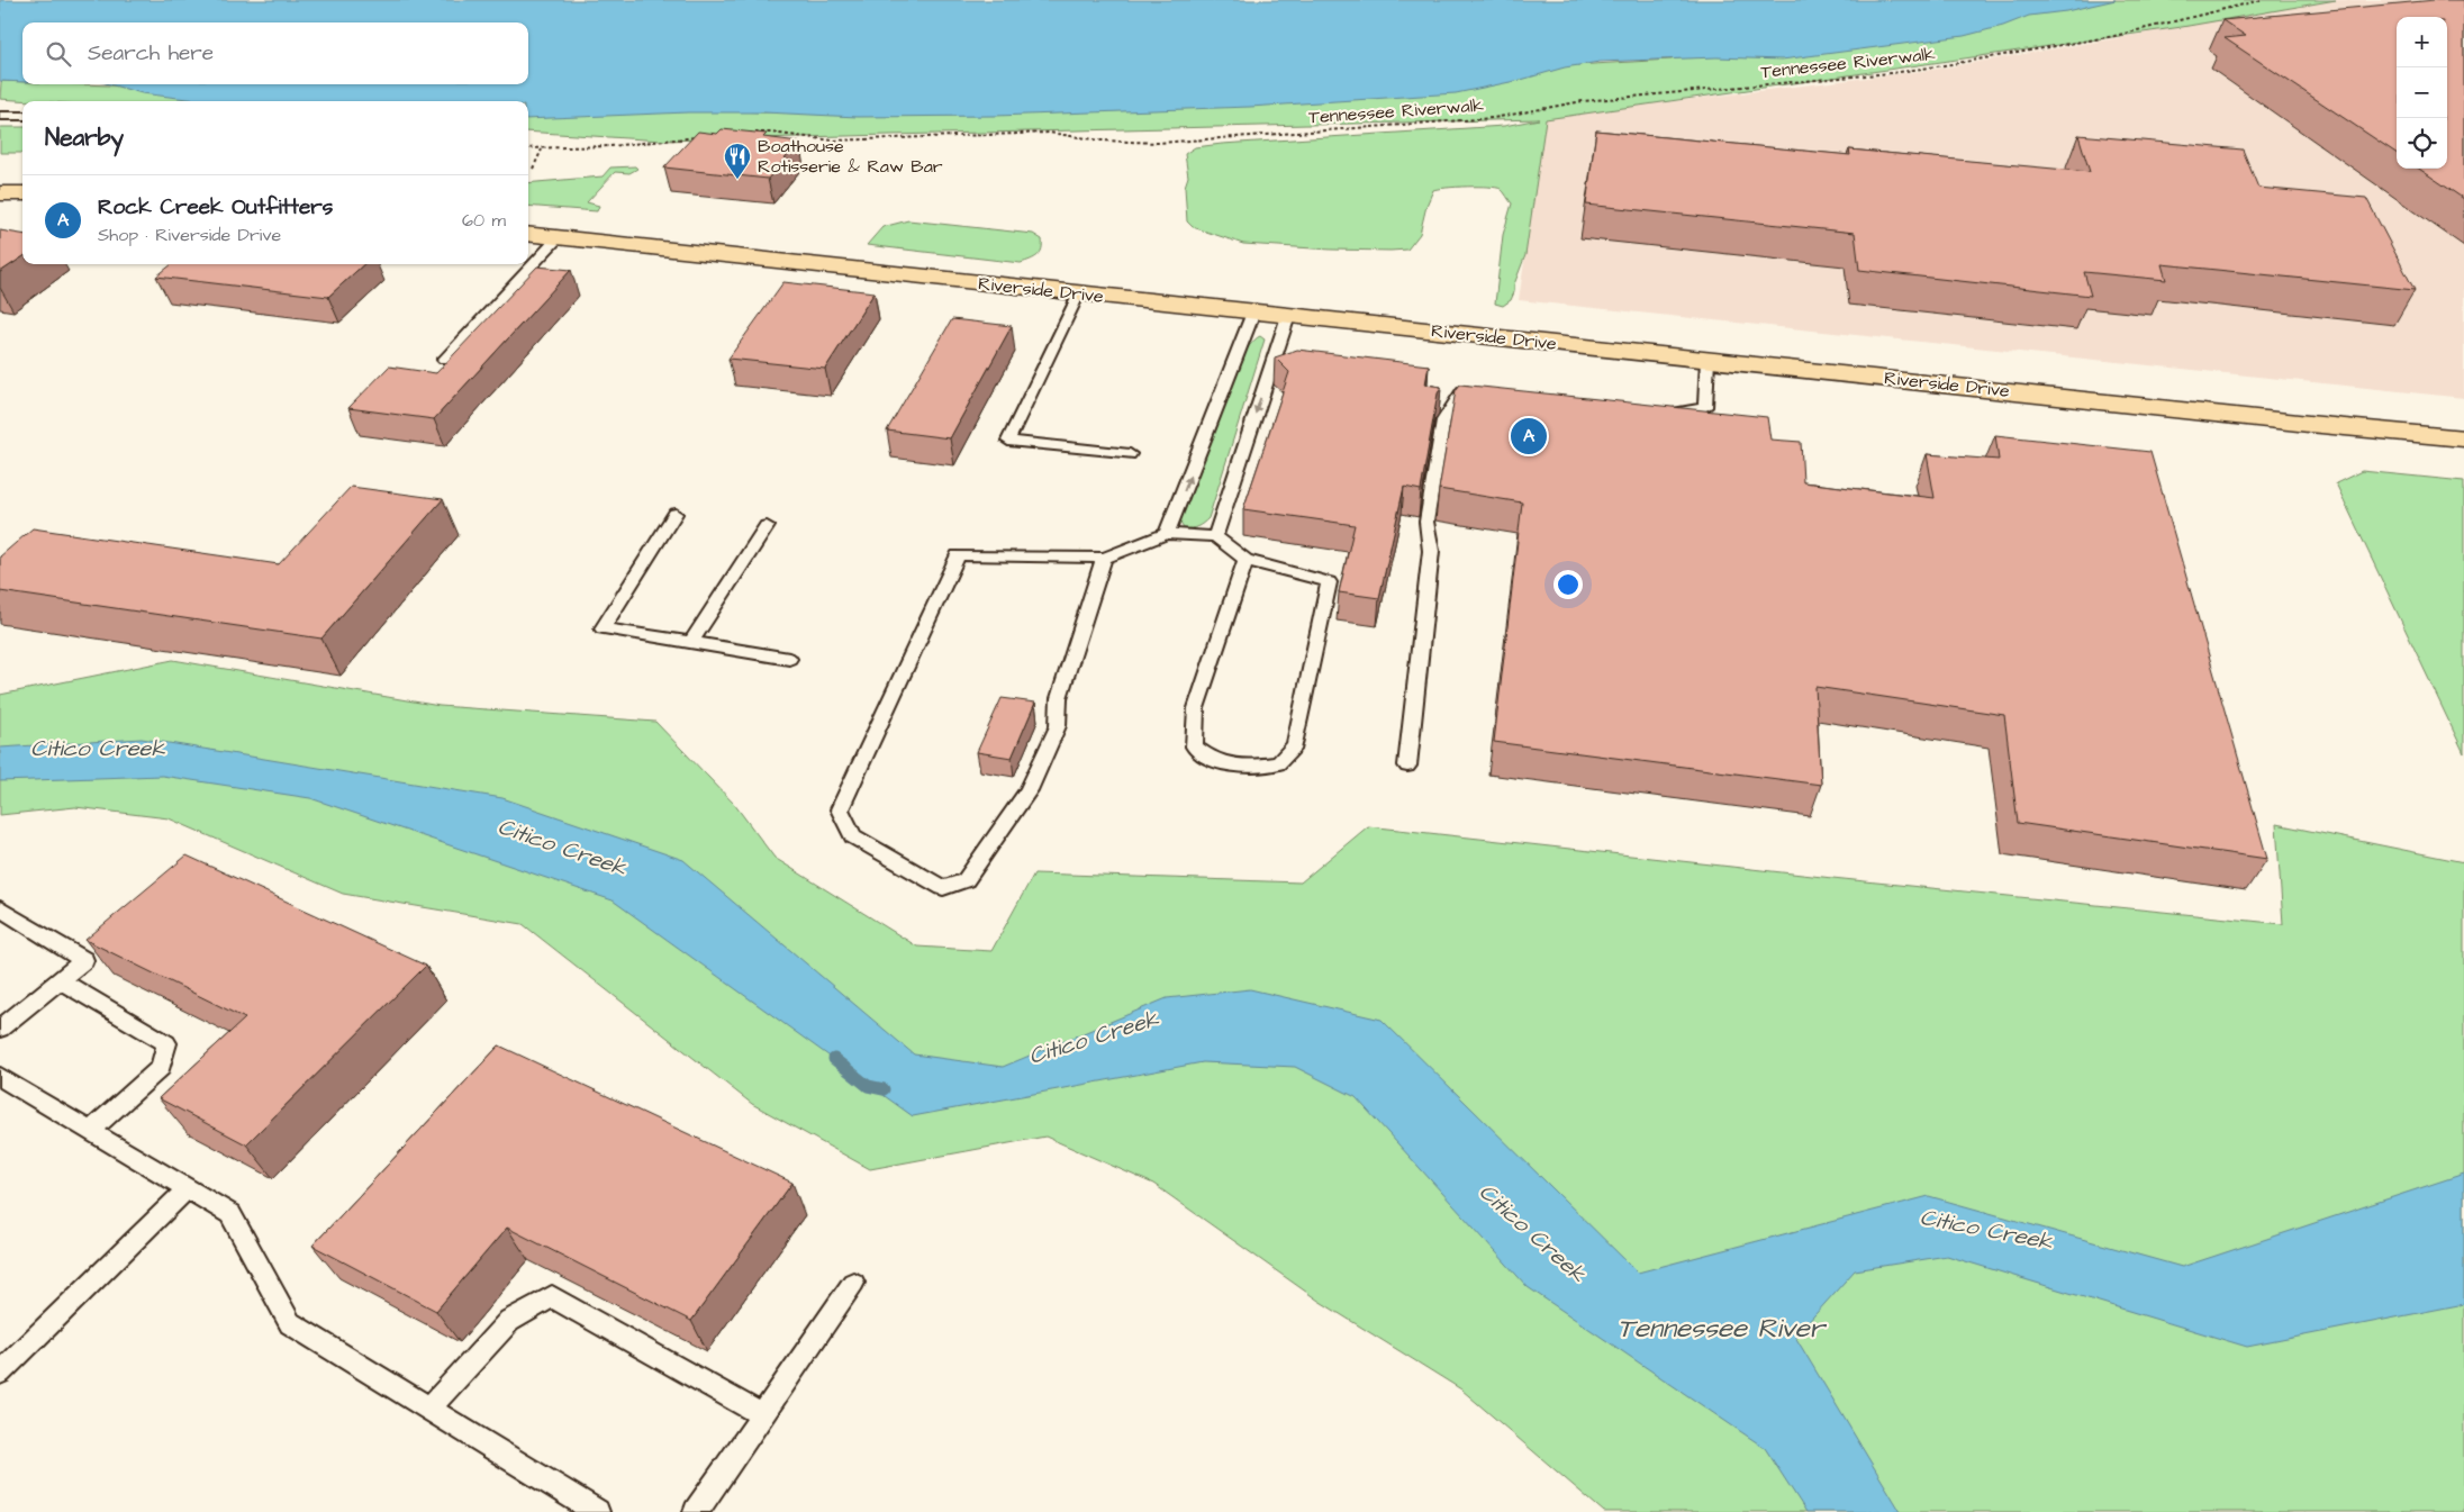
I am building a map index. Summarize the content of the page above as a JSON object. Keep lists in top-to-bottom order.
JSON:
{
  "streets": {
    "main road": ["Riverside Drive"],
    "path": ["Tennessee Riverwalk"]
  },
  "water": ["Citico Creek", "Tennessee River"],
  "places": {
    "restaurant": ["Boathouse Rotisserie & Raw Bar"]
  },
  "page": {
    "map_buttons": ["+", "−"],
    "search": "Search here",
    "heading": "Nearby",
    "list": [
      {
        "mark": "A",
        "name": "Rock Creek Outfitters",
        "note": "Shop · Riverside Drive",
        "value": "60 m"
      }
    ],
    "pins": "A"
  }
}
